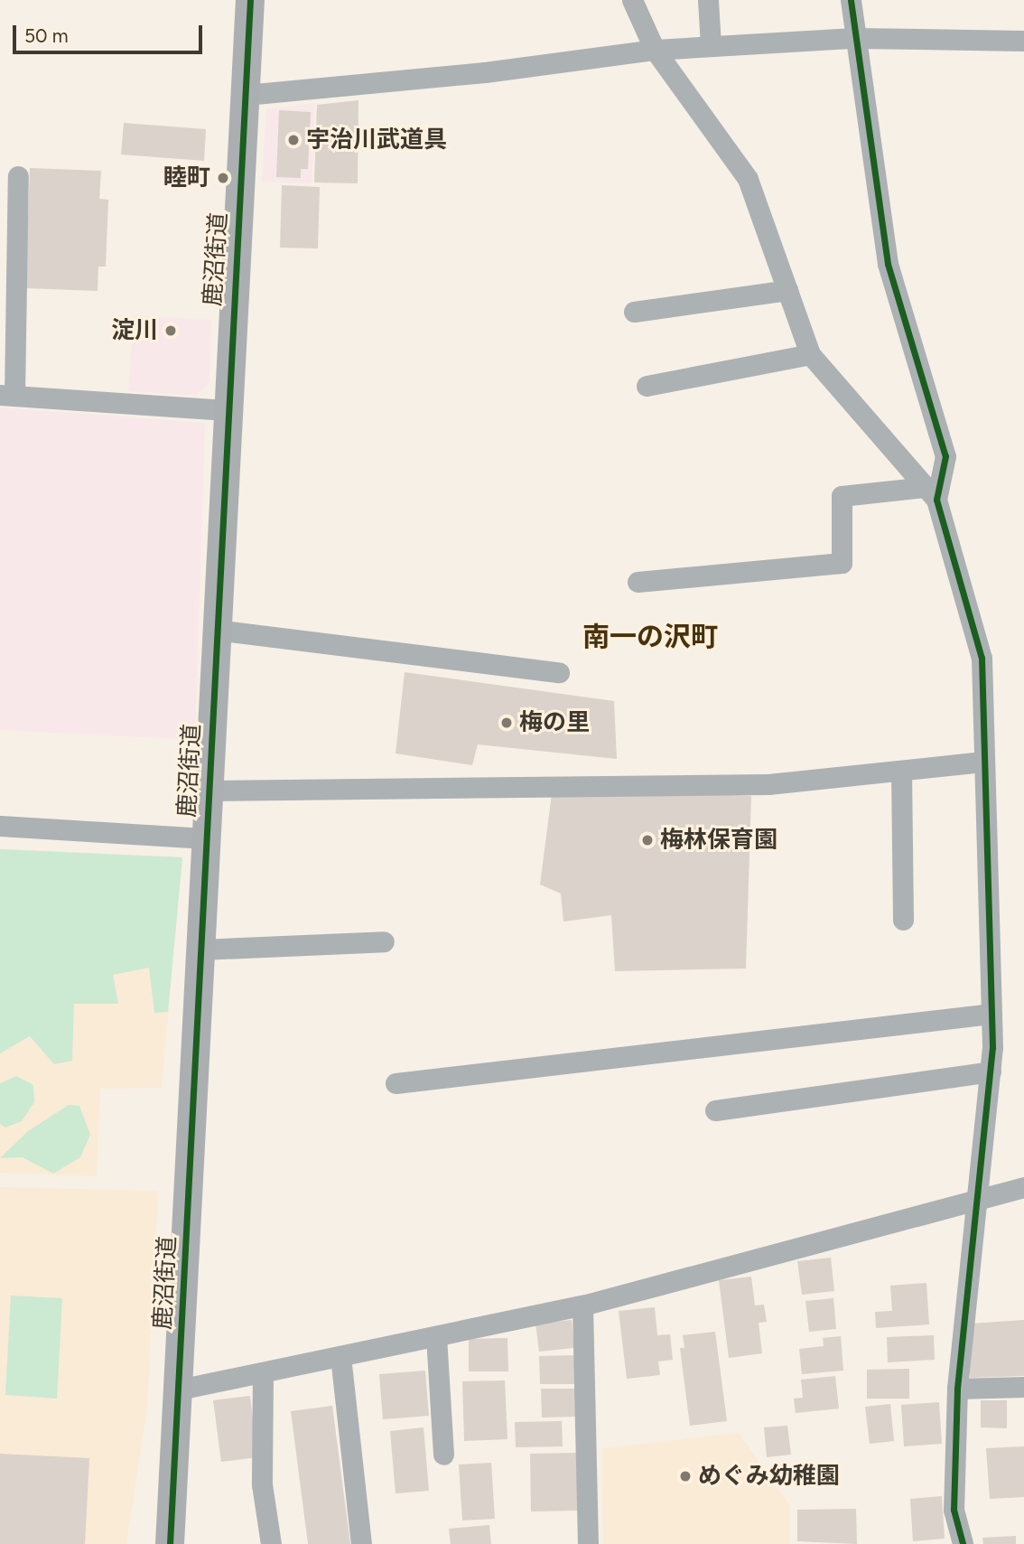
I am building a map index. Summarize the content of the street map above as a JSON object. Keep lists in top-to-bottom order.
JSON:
{
  "streets": {
    "street": ["鹿沼街道"]
  },
  "districts": ["南一の沢町"],
  "places": [
    "宇治川武道具",
    "睦町",
    "淀川",
    "梅の里",
    "梅林保育園",
    "めぐみ幼稚園"
  ],
  "scale_bar": "50 m"
}
